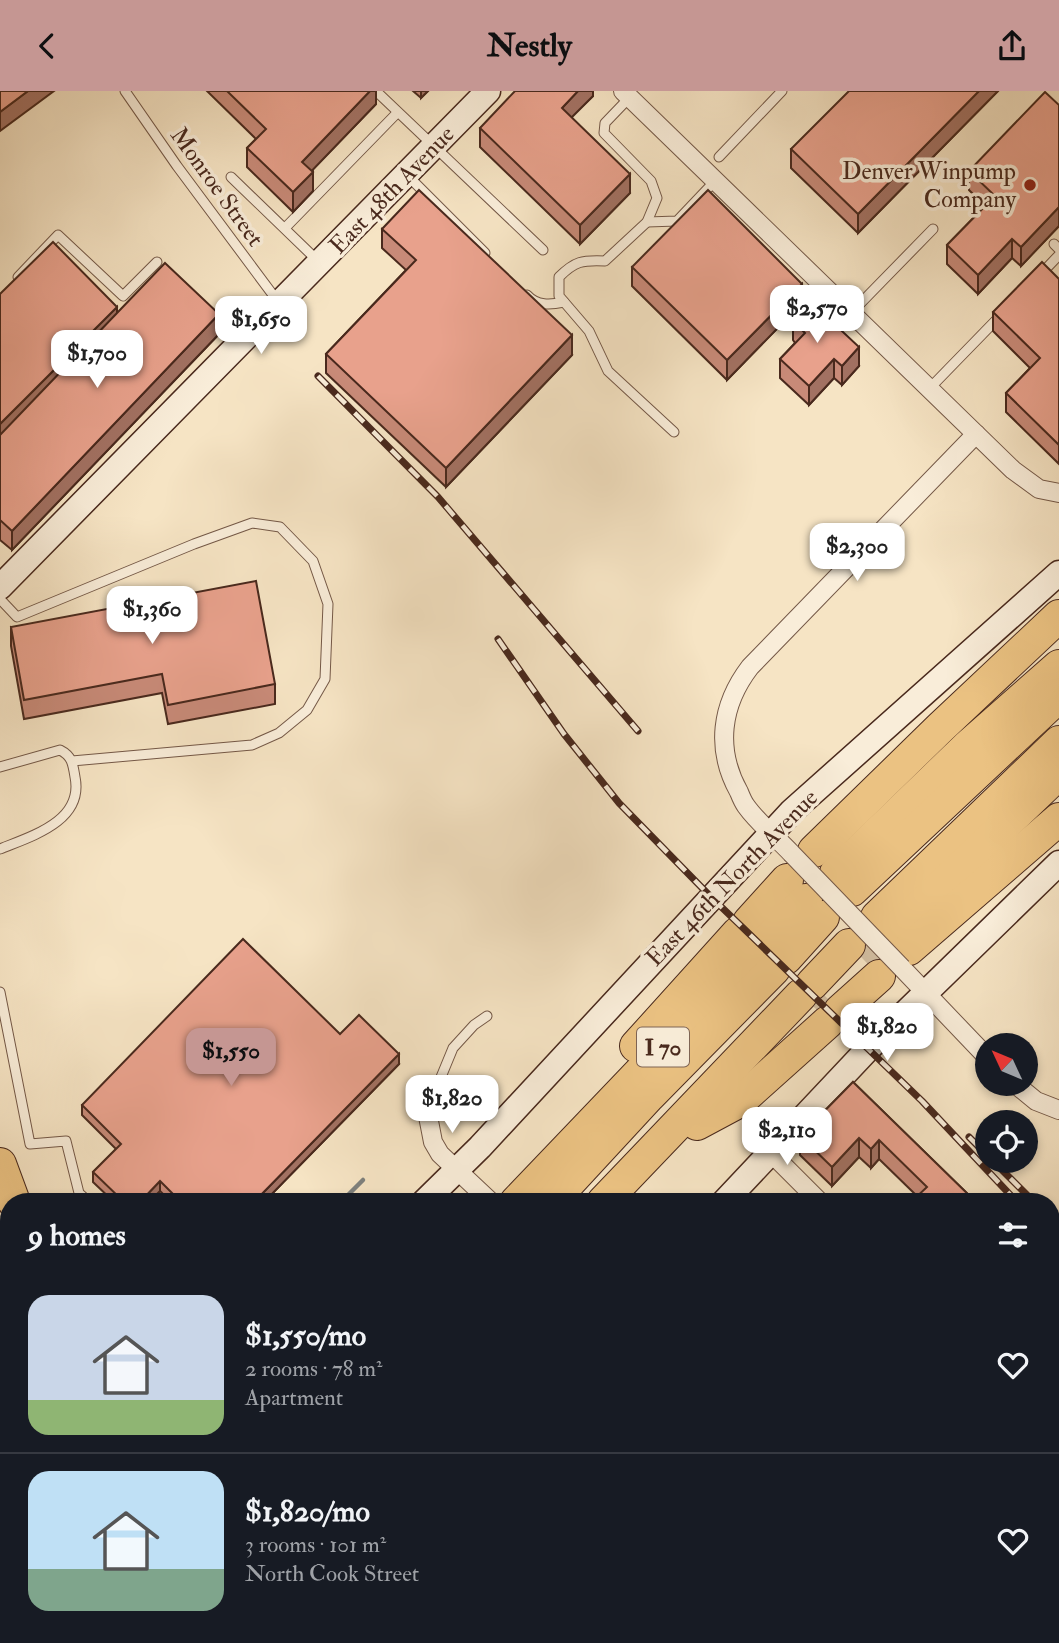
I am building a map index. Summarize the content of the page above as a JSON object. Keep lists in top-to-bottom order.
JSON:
{
  "streets": {
    "main road": ["East 48th Avenue", "East 46th North Avenue"],
    "lane": ["Monroe Street"]
  },
  "crossings": [
    ["Monroe Street", "East 48th Avenue"]
  ],
  "places": ["Denver Winpump Company"],
  "north": "top left",
  "page": {
    "header": "Nestly",
    "price": [
      "$2,570",
      "$1,650",
      "$1,700",
      "$2,300",
      "$1,360",
      "$1,820",
      "$1,550",
      "$1,820",
      "$2,110"
    ],
    "heading": "9 homes",
    "list": [
      {
        "name": "$1,550/mo",
        "note": "2 rooms · 78 m² · Apartment"
      },
      {
        "name": "$1,820/mo",
        "note": "3 rooms · 101 m² · North Cook Street"
      }
    ]
  }
}
